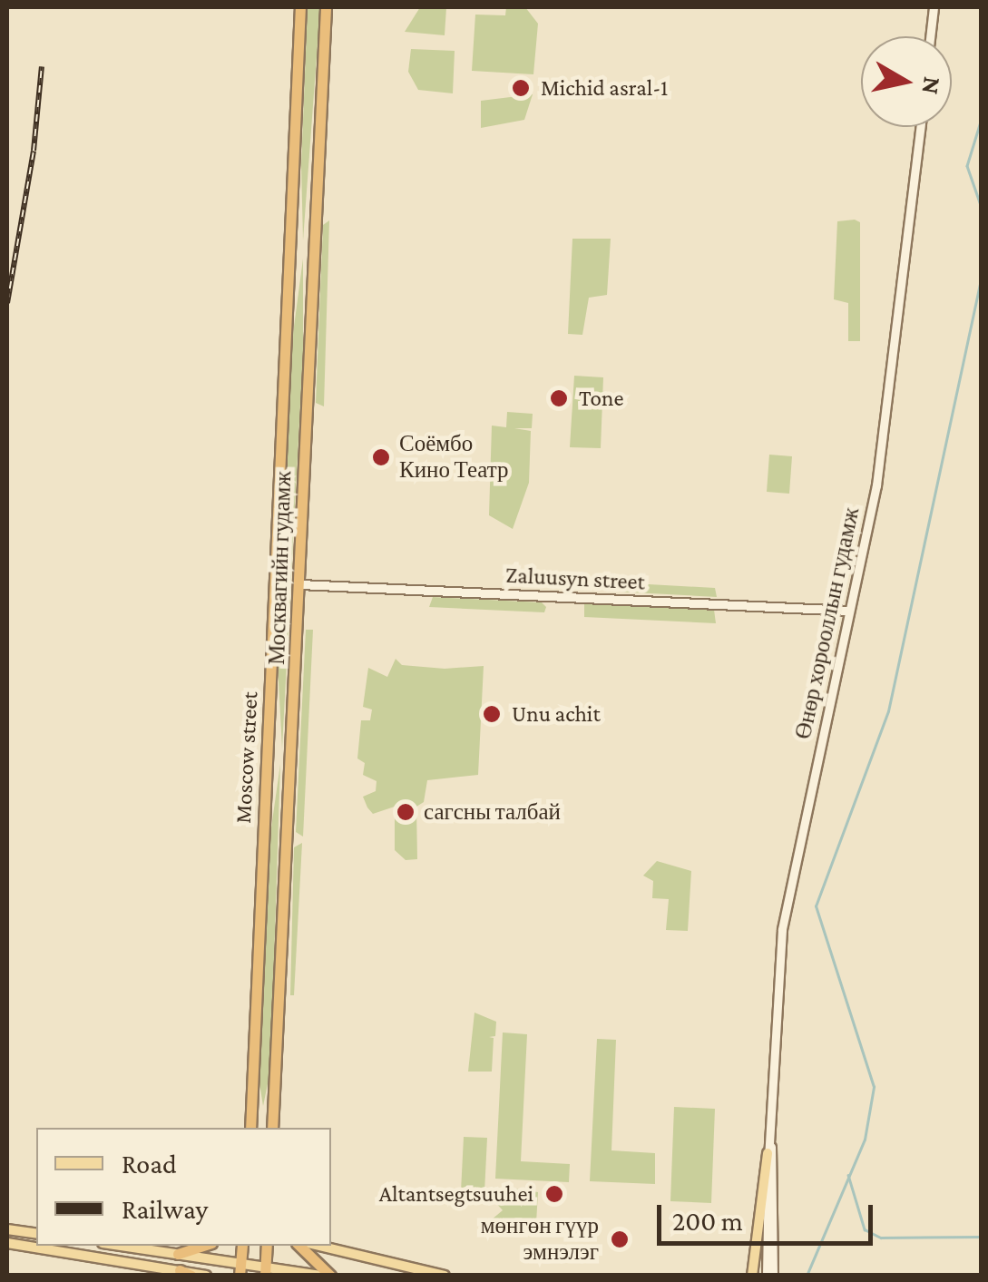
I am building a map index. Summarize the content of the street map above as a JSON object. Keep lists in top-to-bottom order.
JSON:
{
  "streets": {
    "highway": ["Москвагийн гудамж", "Moscow street"],
    "main road": ["Zaluusyn street", "Өнөр хорооллын гудамж"]
  },
  "crossings": [
    ["Москвагийн гудамж", "Zaluusyn street"],
    ["Zaluusyn street", "Өнөр хорооллын гудамж"]
  ],
  "places": [
    "Michid asral-1",
    "Tone",
    "Соёмбо Кино Театр",
    "Unu achit",
    "сагсны талбай",
    "Altantsegtsuuhei",
    "мөнгөн гүүр эмнэлэг"
  ],
  "legend": ["Road", "Railway"],
  "scale_bar": "200 m",
  "north": "right"
}
